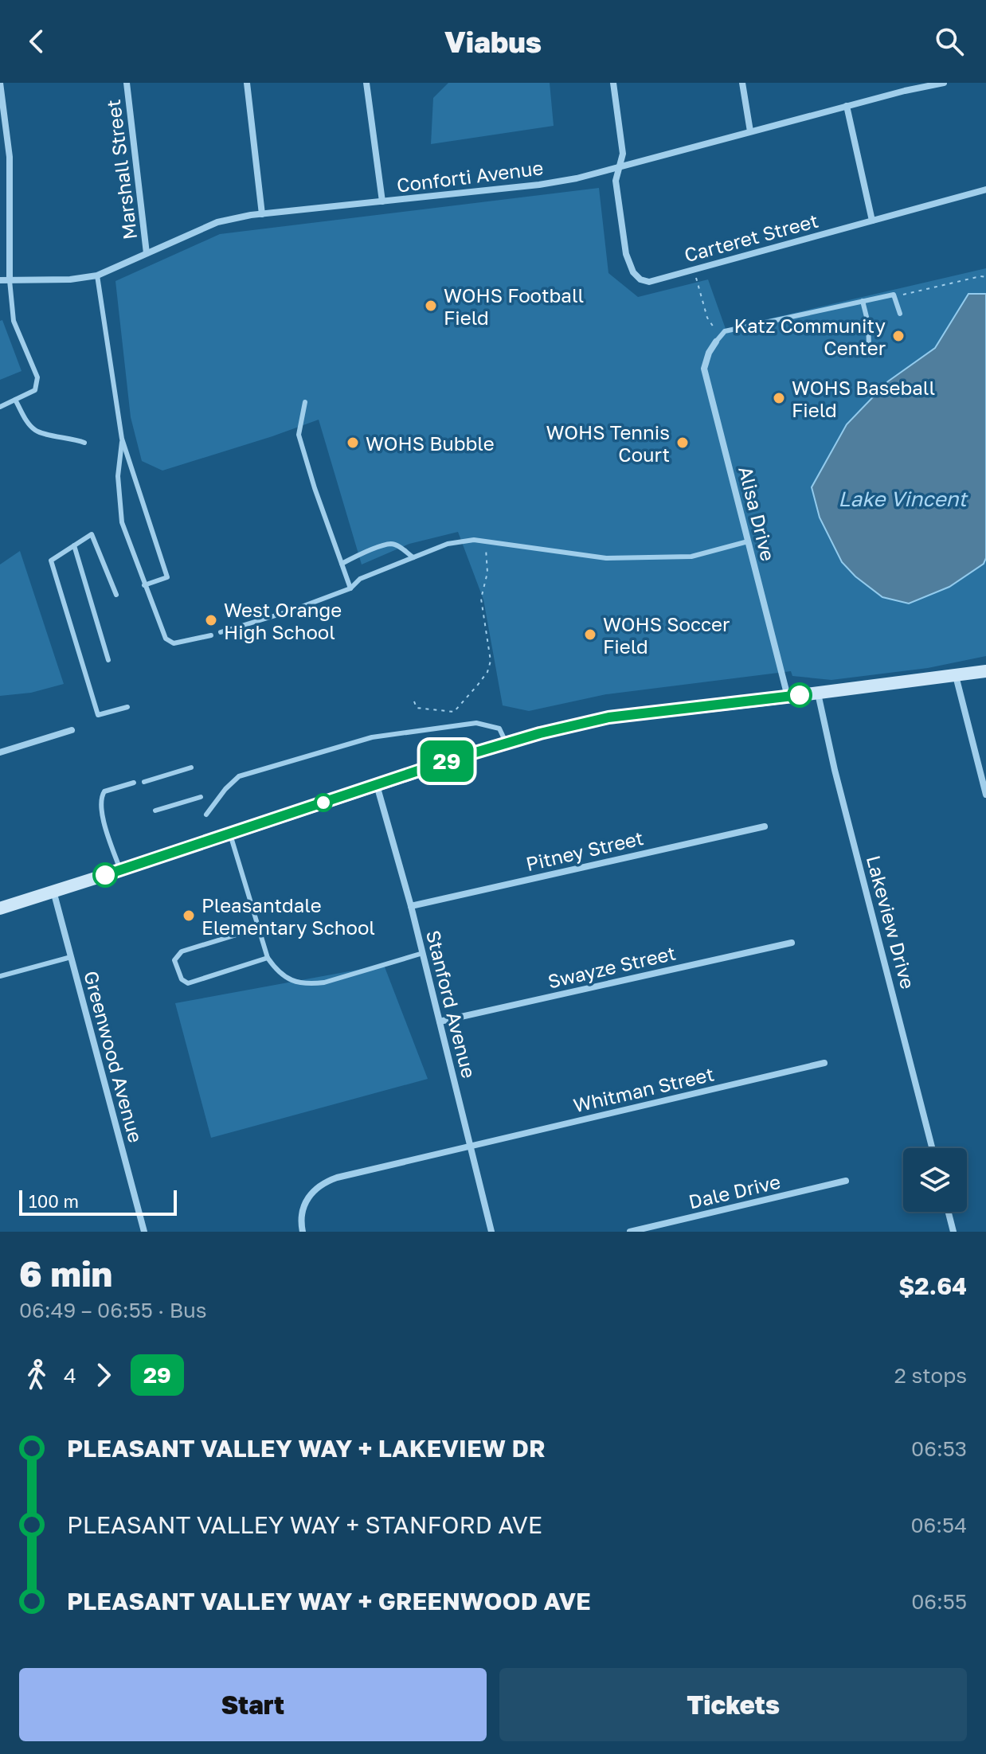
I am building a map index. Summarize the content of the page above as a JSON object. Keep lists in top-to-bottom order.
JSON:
{
  "streets": {
    "street": [
      "Marshall Street",
      "Conforti Avenue",
      "Carteret Street",
      "Alisa Drive",
      "Pitney Street",
      "Lakeview Drive",
      "Swayze Street",
      "Stanford Avenue",
      "Greenwood Avenue",
      "Whitman Street",
      "Dale Drive"
    ]
  },
  "crossings": [
    ["Marshall Street", "Conforti Avenue"],
    ["Conforti Avenue", "Carteret Street"],
    ["Pitney Street", "Stanford Avenue"],
    ["Swayze Street", "Stanford Avenue"],
    ["Stanford Avenue", "Whitman Street"]
  ],
  "water": ["Lake Vincent"],
  "places": [
    "WOHS Football Field",
    "Katz Community Center",
    "WOHS Baseball Field",
    "WOHS Bubble",
    "WOHS Tennis Court",
    "West Orange High School",
    "WOHS Soccer Field",
    "Pleasantdale Elementary School"
  ],
  "lines": ["bus line 29"],
  "scale_bar": "100 m",
  "page": {
    "header": "Viabus",
    "on_map": "29",
    "scale": "100 m",
    "heading": ["6 min", "06:49 – 06:55 · Bus", "$2.64"],
    "legs": ["4", "29", "2 stops"],
    "list": [
      {
        "name": "PLEASANT VALLEY WAY + LAKEVIEW DR",
        "value": "06:53"
      },
      {
        "name": "PLEASANT VALLEY WAY + STANFORD AVE",
        "value": "06:54"
      },
      {
        "name": "PLEASANT VALLEY WAY + GREENWOOD AVE",
        "value": "06:55"
      }
    ],
    "buttons": ["Start", "Tickets"]
  }
}
